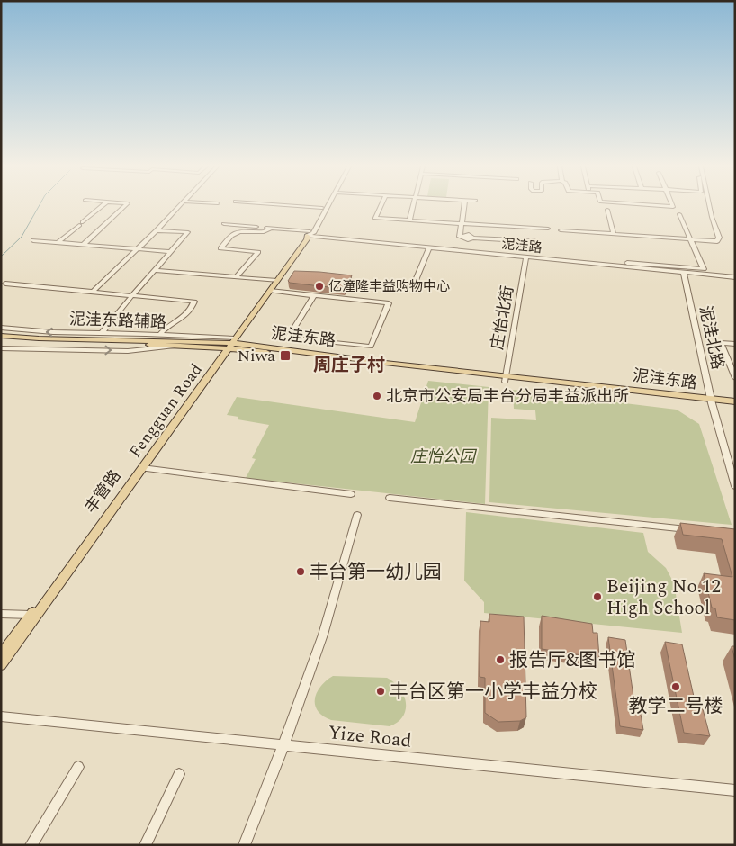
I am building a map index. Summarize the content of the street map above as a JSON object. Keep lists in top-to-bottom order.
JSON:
{
  "streets": {
    "main road": ["泥洼东路", "Fengguan Road", "丰管路"],
    "street": [
      "泥洼路",
      "庄怡北街",
      "泥洼东路辅路",
      "泥洼北路",
      "Yize Road"
    ]
  },
  "crossings": [
    ["泥洼路", "庄怡北街"],
    ["泥洼路", "泥洼北路"],
    ["泥洼路", "Fengguan Road"],
    ["庄怡北街", "泥洼东路"],
    ["泥洼东路辅路", "泥洼东路"],
    ["泥洼东路辅路", "Fengguan Road"],
    ["泥洼东路辅路", "丰管路"],
    ["泥洼东路", "泥洼北路"],
    ["泥洼东路", "Fengguan Road"],
    ["泥洼东路", "丰管路"],
    ["Fengguan Road", "丰管路"]
  ],
  "districts": ["周庄子村"],
  "parks": ["庄怡公园"],
  "places": {
    "other": [
      "亿潼隆丰益购物中心",
      "北京市公安局丰台分局丰益派出所",
      "丰台第一幼儿园",
      "Beijing No.12 High School",
      "报告厅&图书馆",
      "教学二号楼",
      "丰台区第一小学丰益分校"
    ],
    "transit": ["Niwa"]
  }
}
